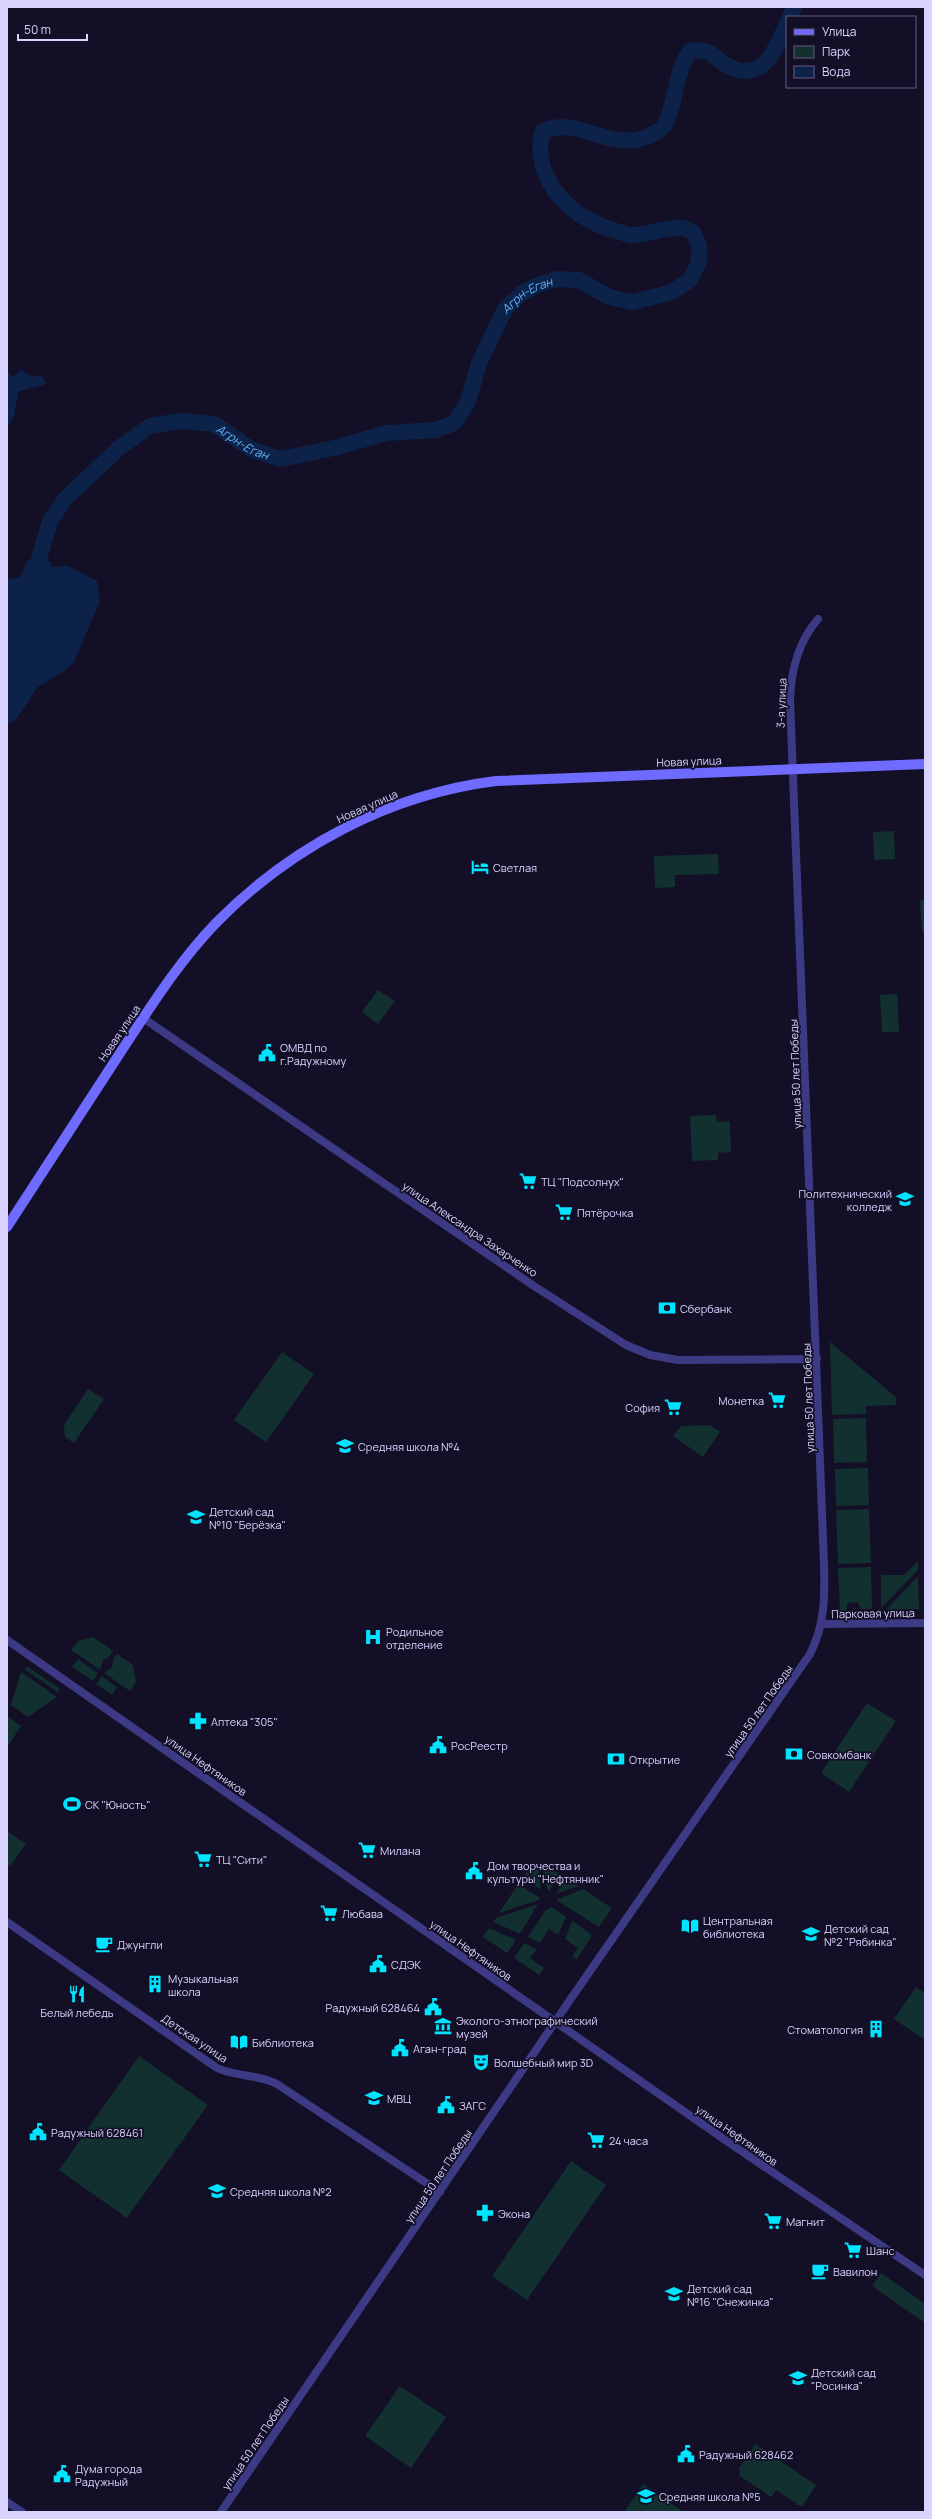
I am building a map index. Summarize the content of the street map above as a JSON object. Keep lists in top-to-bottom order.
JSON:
{
  "streets": {
    "street": [
      "3-я улица",
      "Новая улица",
      "улица 50 лет Победы",
      "улица Александра Захарченко",
      "Парковая улица",
      "улица Нефтяников",
      "Детская улица"
    ]
  },
  "crossings": [
    ["3-я улица", "Новая улица"],
    ["3-я улица", "улица 50 лет Победы"],
    ["Новая улица", "улица 50 лет Победы"],
    ["Новая улица", "улица Александра Захарченко"],
    ["улица 50 лет Победы", "улица Александра Захарченко"],
    ["улица 50 лет Победы", "Парковая улица"],
    ["улица 50 лет Победы", "улица Нефтяников"],
    ["улица 50 лет Победы", "Детская улица"]
  ],
  "water": ["Агрн-Еган"],
  "places": {
    "hotel": ["Светлая"],
    "public building": [
      "ОМВД по г.Радужному",
      "РосРеестр",
      "Дом творчества и культуры \"Нефтянник\"",
      "СДЭК",
      "Радужный 628464",
      "Аган-град",
      "ЗАГС",
      "Радужный 628461",
      "Радужный 628462",
      "Дума города Радужный"
    ],
    "supermarket": [
      "ТЦ \"Подсолнух\"",
      "Пятёрочка",
      "Монетка",
      "София",
      "Милана",
      "ТЦ \"Сити\"",
      "Любава",
      "24 часа",
      "Магнит",
      "Шанс"
    ],
    "school or university": [
      "Политехнический колледж",
      "Средняя школа №4",
      "Детский сад №10 \"Берёзка\"",
      "Детский сад №2 \"Рябинка\"",
      "МВЦ",
      "Средняя школа №2",
      "Детский сад №16 \"Снежинка\"",
      "Детский сад \"Росинка\"",
      "Средняя школа №5"
    ],
    "bank": ["Сбербанк", "Совкомбанк", "Открытие"],
    "hospital": ["Родильное отделение"],
    "pharmacy": ["Аптека \"305\"", "Экона"],
    "sports": ["СК \"Юность\""],
    "library": ["Центральная библиотека", "Библиотека"],
    "cafe": ["Джунгли", "Вавилон"],
    "building": ["Музыкальная школа", "Стоматология"],
    "restaurant": ["Белый лебедь"],
    "museum": ["Эколого-этнографический музей"],
    "theatre": ["Волшебный мир 3D"]
  },
  "legend": ["Улица", "Парк", "Вода"],
  "scale_bar": "50 m"
}
